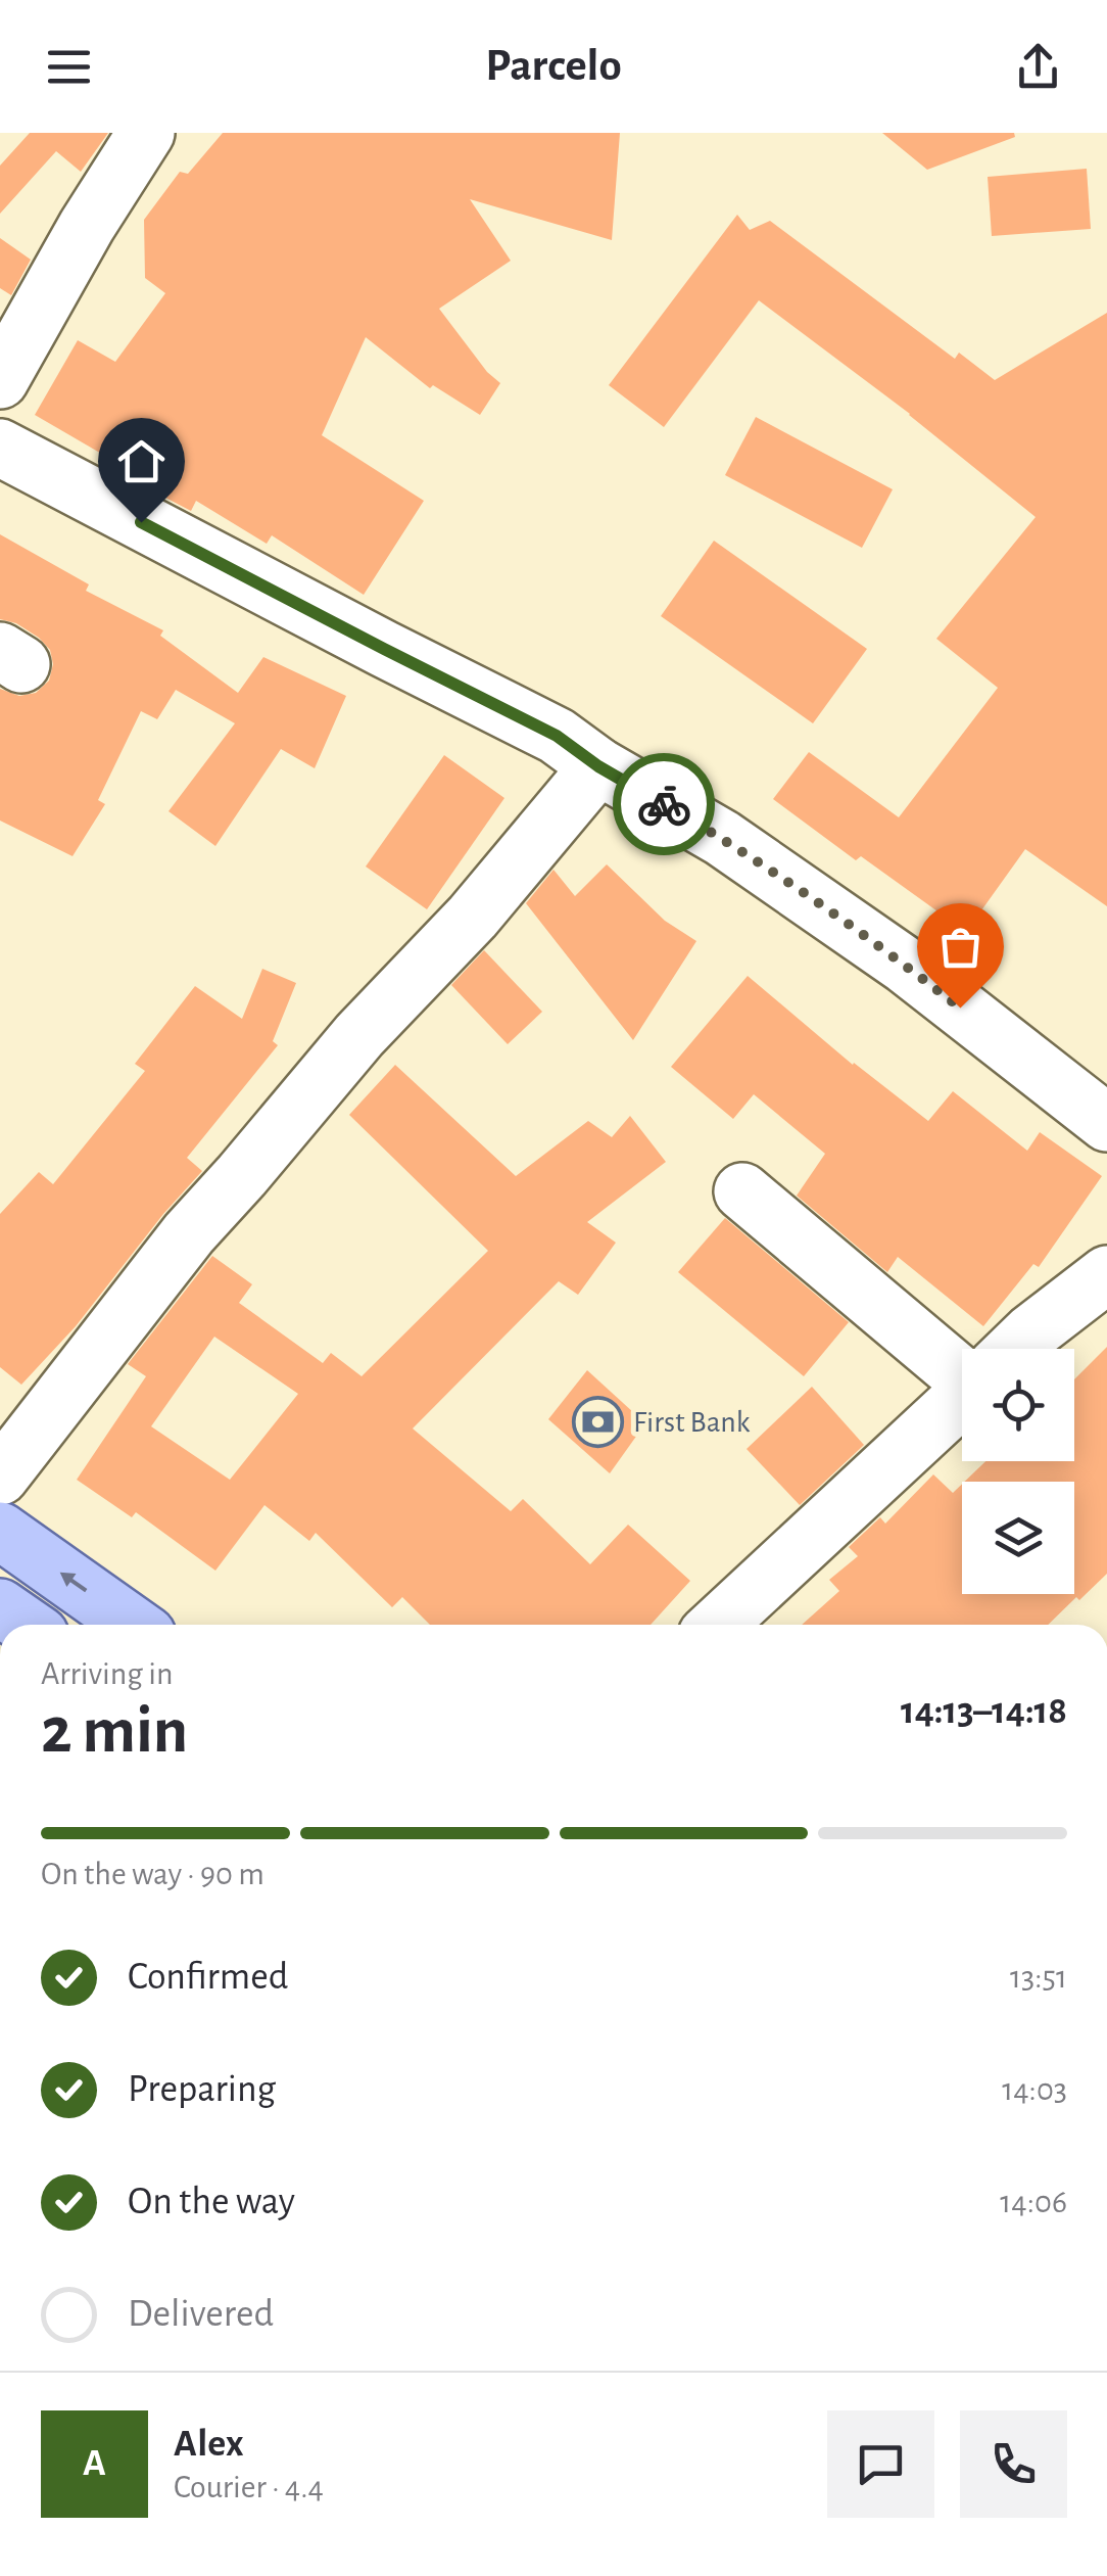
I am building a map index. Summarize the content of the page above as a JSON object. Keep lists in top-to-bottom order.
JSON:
{
  "places": {
    "bank": ["First Bank"]
  },
  "page": {
    "header": "Parcelo",
    "heading": ["2 min", "Arriving in", "14:13–14:18"],
    "panel": ["Alex", "Courier · 4.4"],
    "bar": "On the way · 90 m",
    "list": [
      ["Confirmed", "13:51"],
      ["Preparing", "14:03"],
      ["On the way", "14:06"],
      "Delivered"
    ],
    "round": "A"
  }
}
